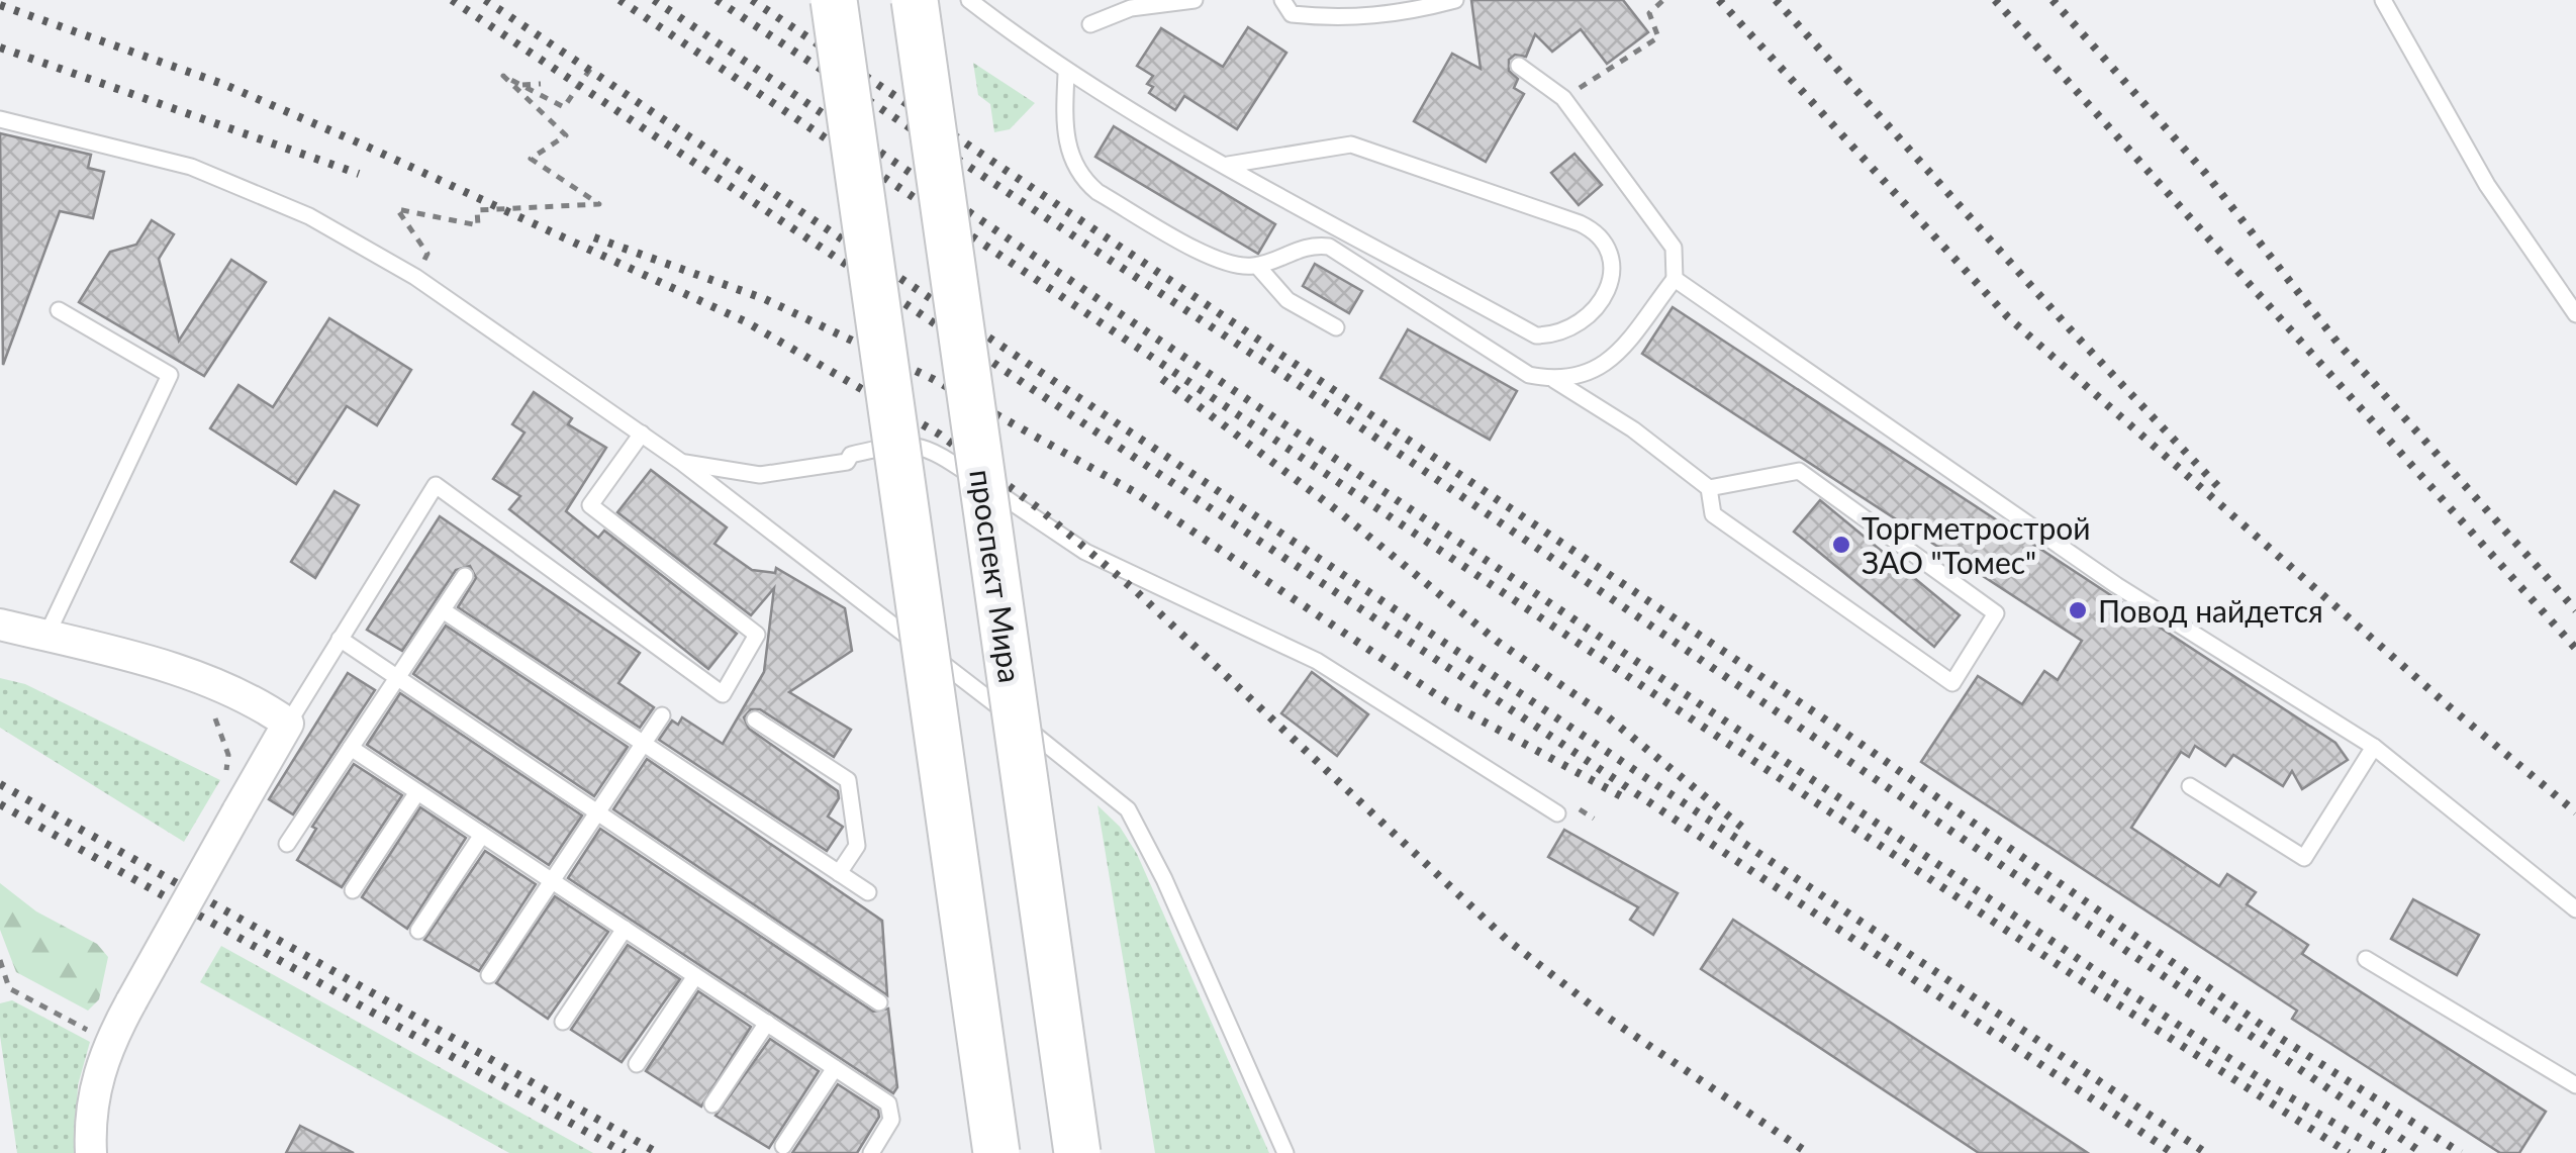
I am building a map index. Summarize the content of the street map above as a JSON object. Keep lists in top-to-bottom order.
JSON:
{
  "streets": {
    "main road": ["проспект Мира"]
  },
  "places": ["Торгметрострой ЗАО \"Томес\"", "Повод найдется"]
}
